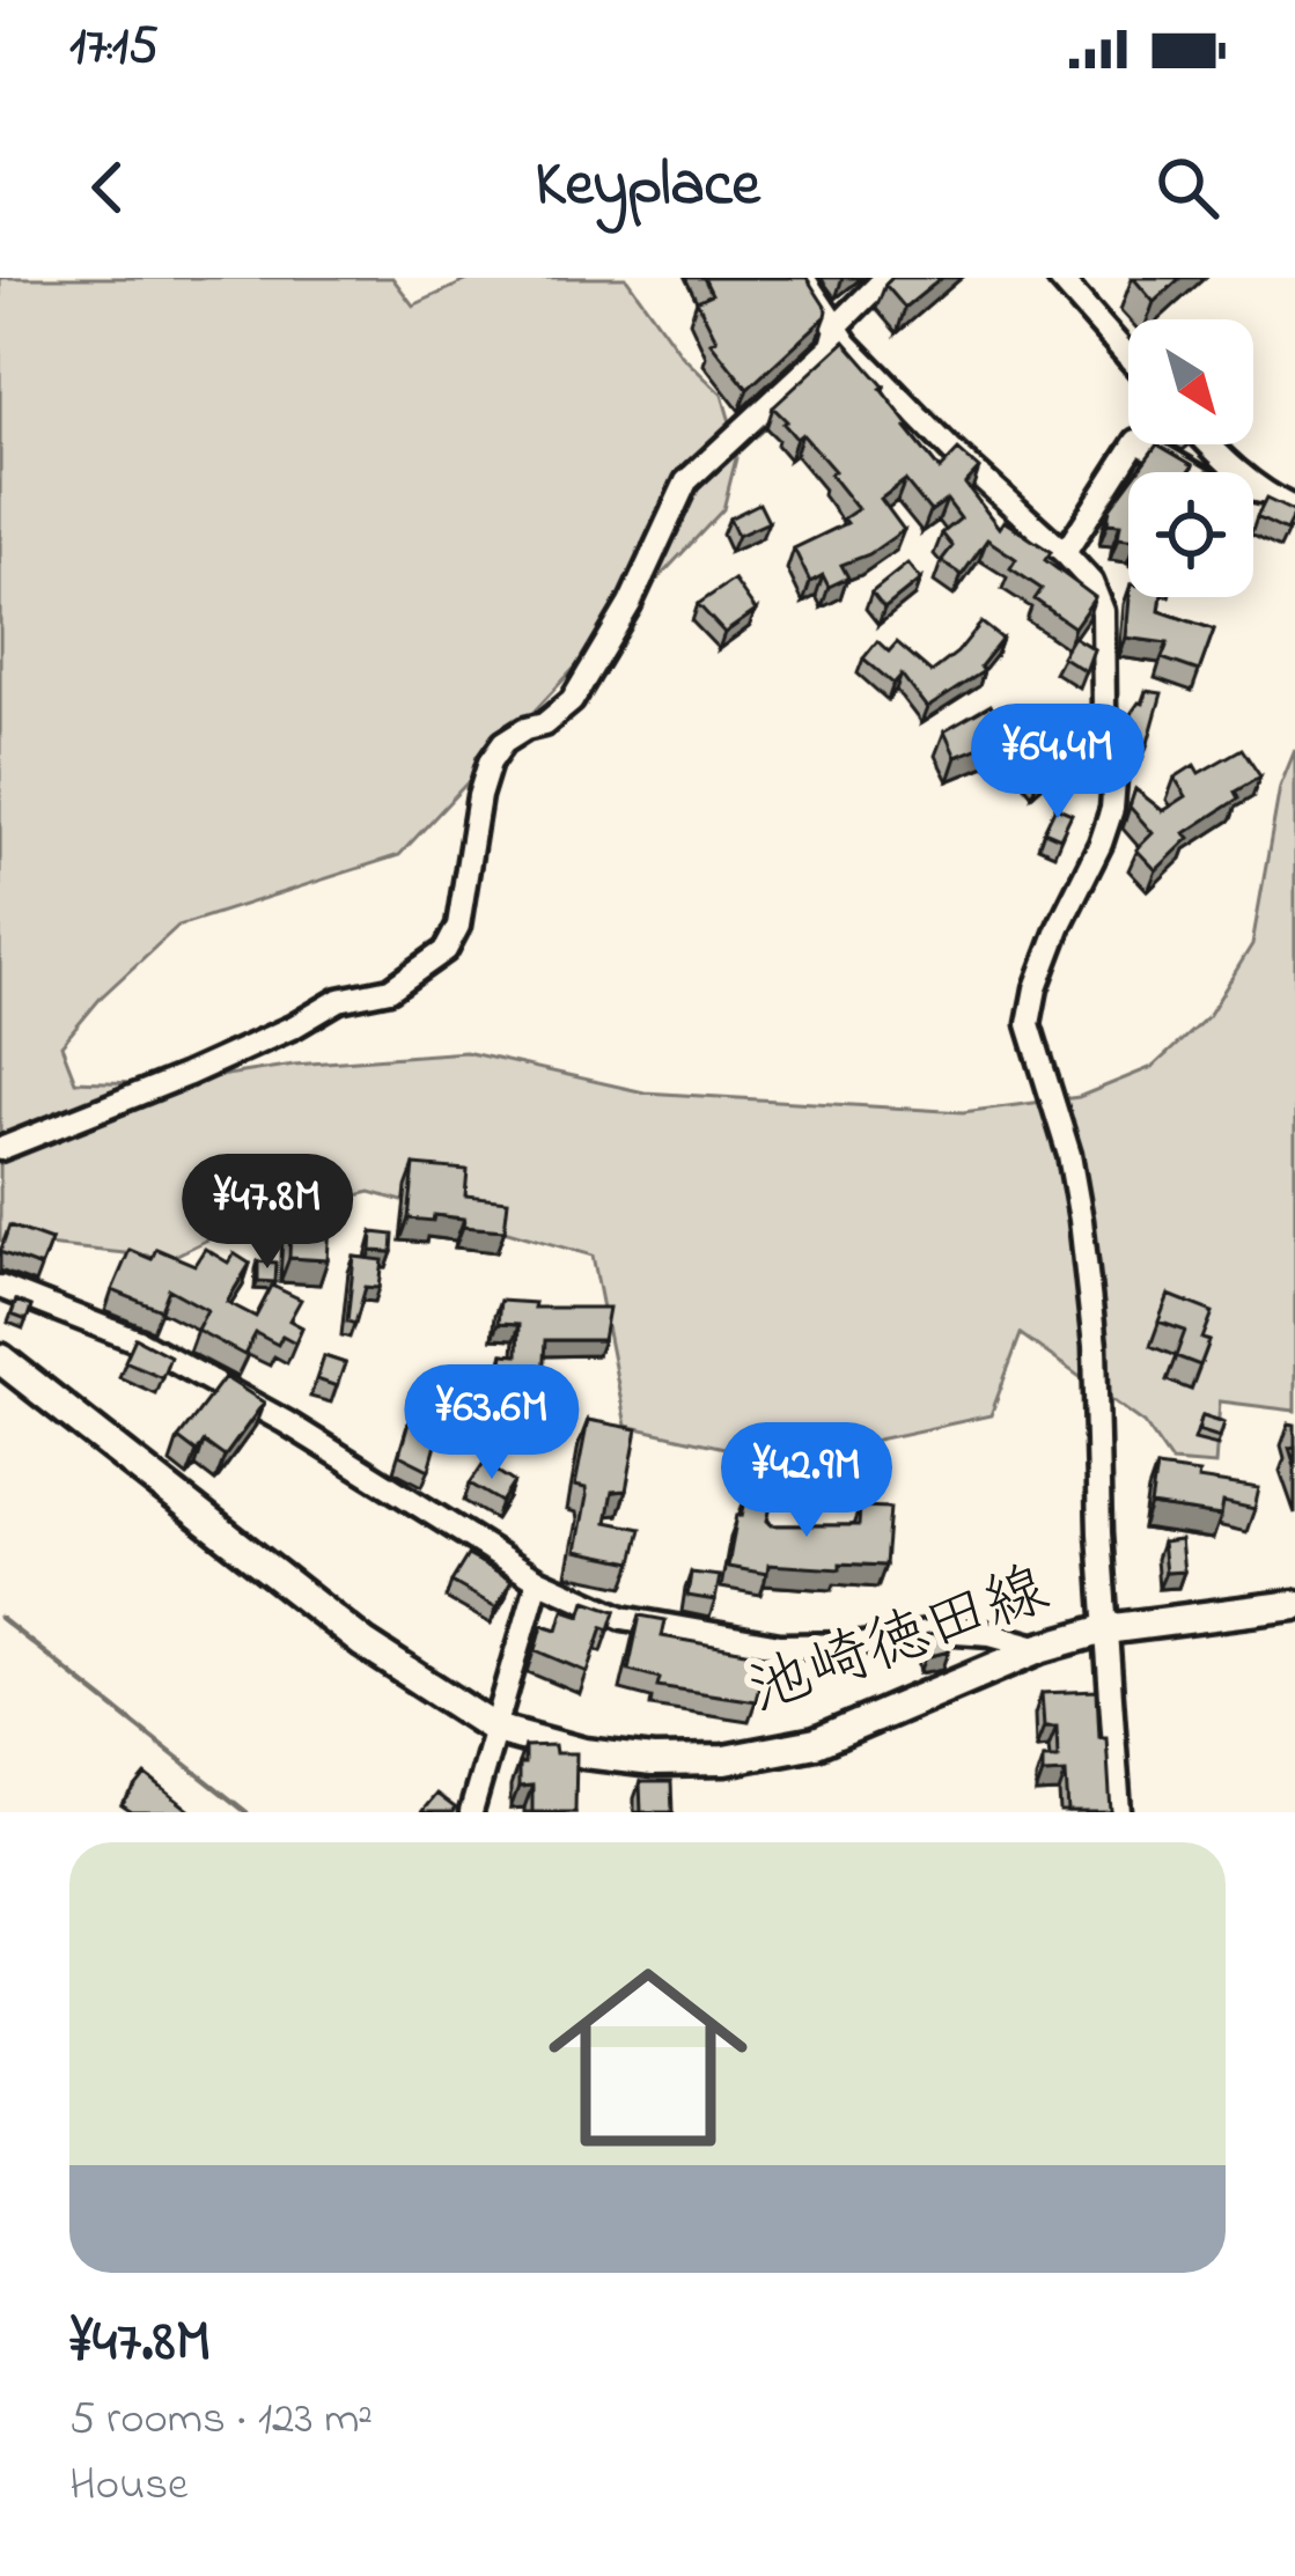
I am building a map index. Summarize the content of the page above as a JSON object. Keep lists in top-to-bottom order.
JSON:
{
  "streets": {
    "main road": ["池崎徳田線"]
  },
  "north": "bottom right",
  "page": {
    "status": "17:15",
    "header": "Keyplace",
    "price": [
      "¥64.4M",
      "¥47.8M",
      "¥63.6M",
      "¥42.9M"
    ],
    "list": [
      {
        "name": "¥47.8M",
        "note": "5 rooms · 123 m² · House"
      }
    ]
  }
}
